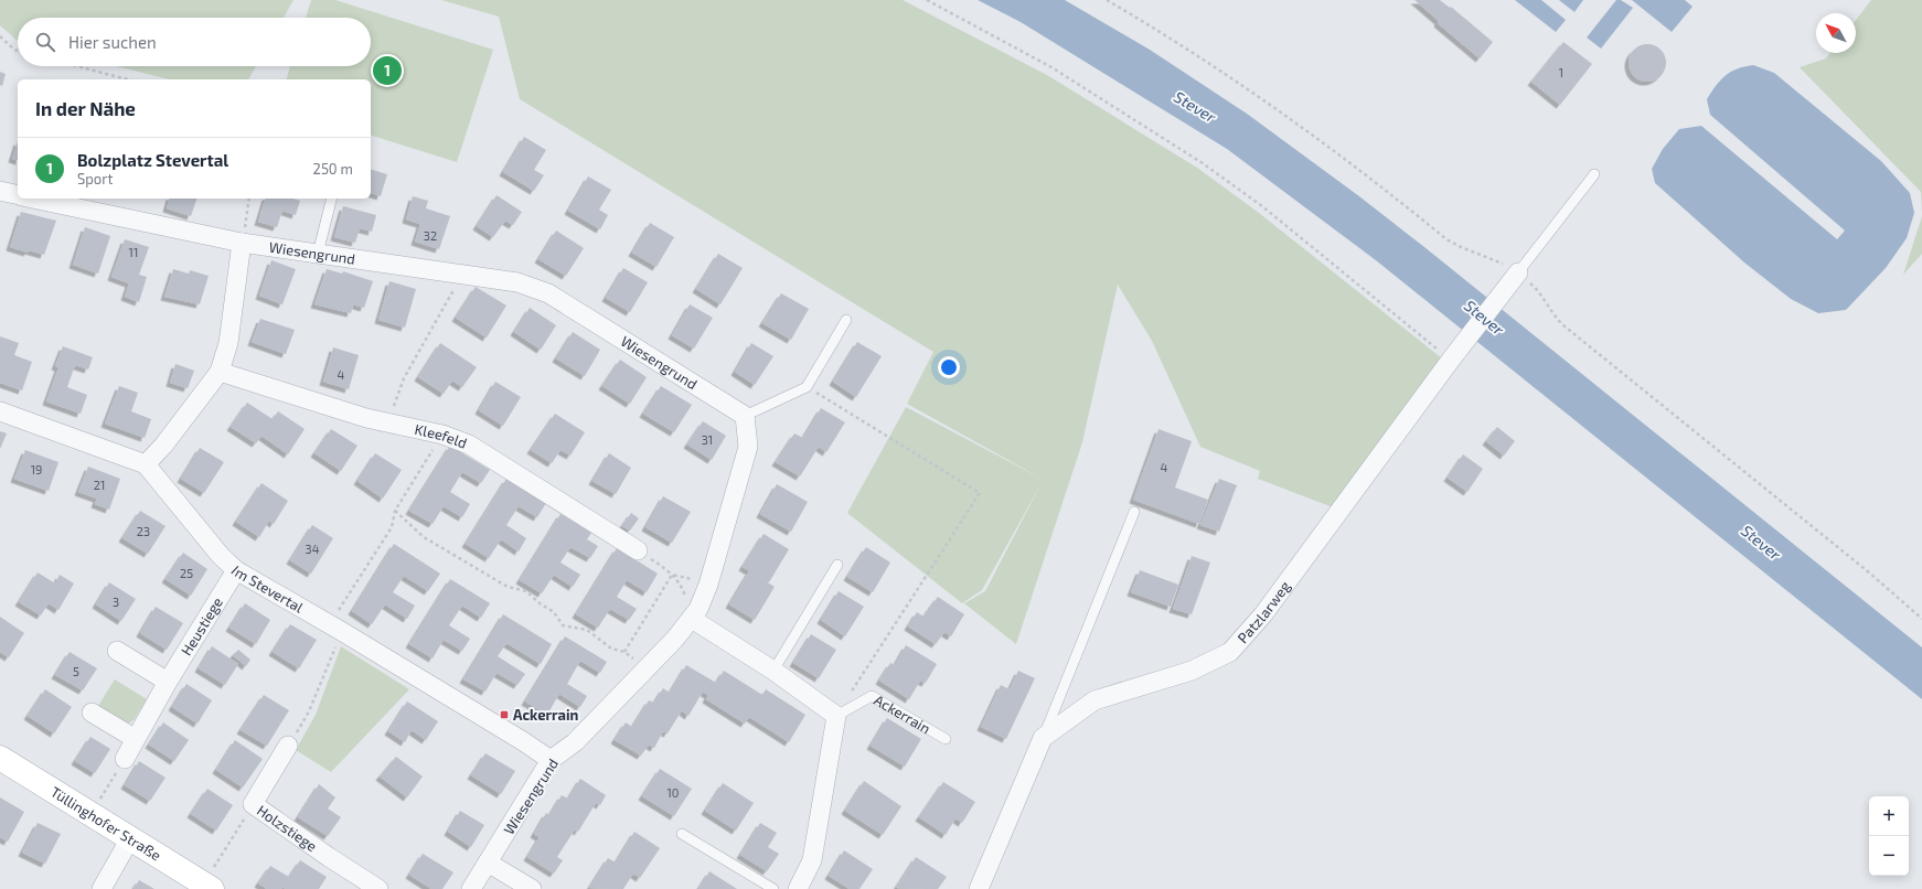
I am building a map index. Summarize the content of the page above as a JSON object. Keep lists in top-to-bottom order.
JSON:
{
  "streets": {
    "main road": ["Tüllinghofer Straße"],
    "street": [
      "Wiesengrund",
      "Kleefeld",
      "Im Stevertal",
      "Patzlarweg",
      "Heustiege",
      "Holzstiege"
    ],
    "lane": ["Ackerrain"]
  },
  "crossings": [
    ["Wiesengrund", "Im Stevertal"],
    ["Im Stevertal", "Heustiege"]
  ],
  "water": ["Stever"],
  "places": {
    "transit": ["Ackerrain"]
  },
  "house_numbers": [
    "1",
    "32",
    "11",
    "4",
    "31",
    "4",
    "19",
    "21",
    "23",
    "34",
    "25",
    "3",
    "5",
    "10"
  ],
  "north": "top left",
  "page": {
    "search": "Hier suchen",
    "pins": "1",
    "heading": "In der Nähe",
    "list": [
      {
        "mark": "1",
        "name": "Bolzplatz Stevertal",
        "note": "Sport",
        "value": "250 m"
      }
    ],
    "map_buttons": ["+", "−"]
  }
}
